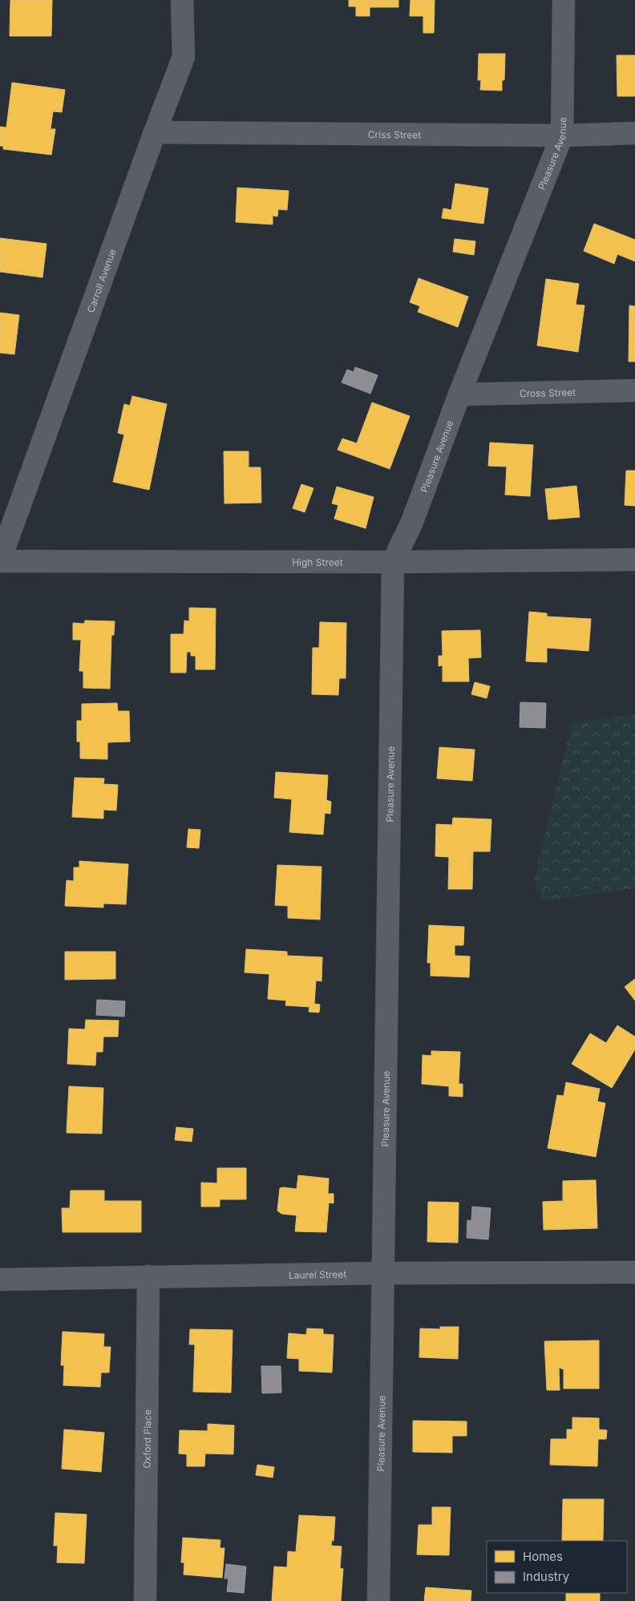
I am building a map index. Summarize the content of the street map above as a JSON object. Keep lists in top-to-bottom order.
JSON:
{
  "streets": {
    "street": [
      "Criss Street",
      "Pleasure Avenue",
      "Carroll Avenue",
      "Cross Street",
      "High Street",
      "Laurel Street",
      "Oxford Place"
    ]
  },
  "crossings": [
    ["Criss Street", "Pleasure Avenue"],
    ["Criss Street", "Carroll Avenue"],
    ["Pleasure Avenue", "Cross Street"],
    ["Pleasure Avenue", "High Street"],
    ["Pleasure Avenue", "Laurel Street"],
    ["Carroll Avenue", "High Street"],
    ["Laurel Street", "Oxford Place"]
  ],
  "legend": ["Homes", "Industry"]
}
